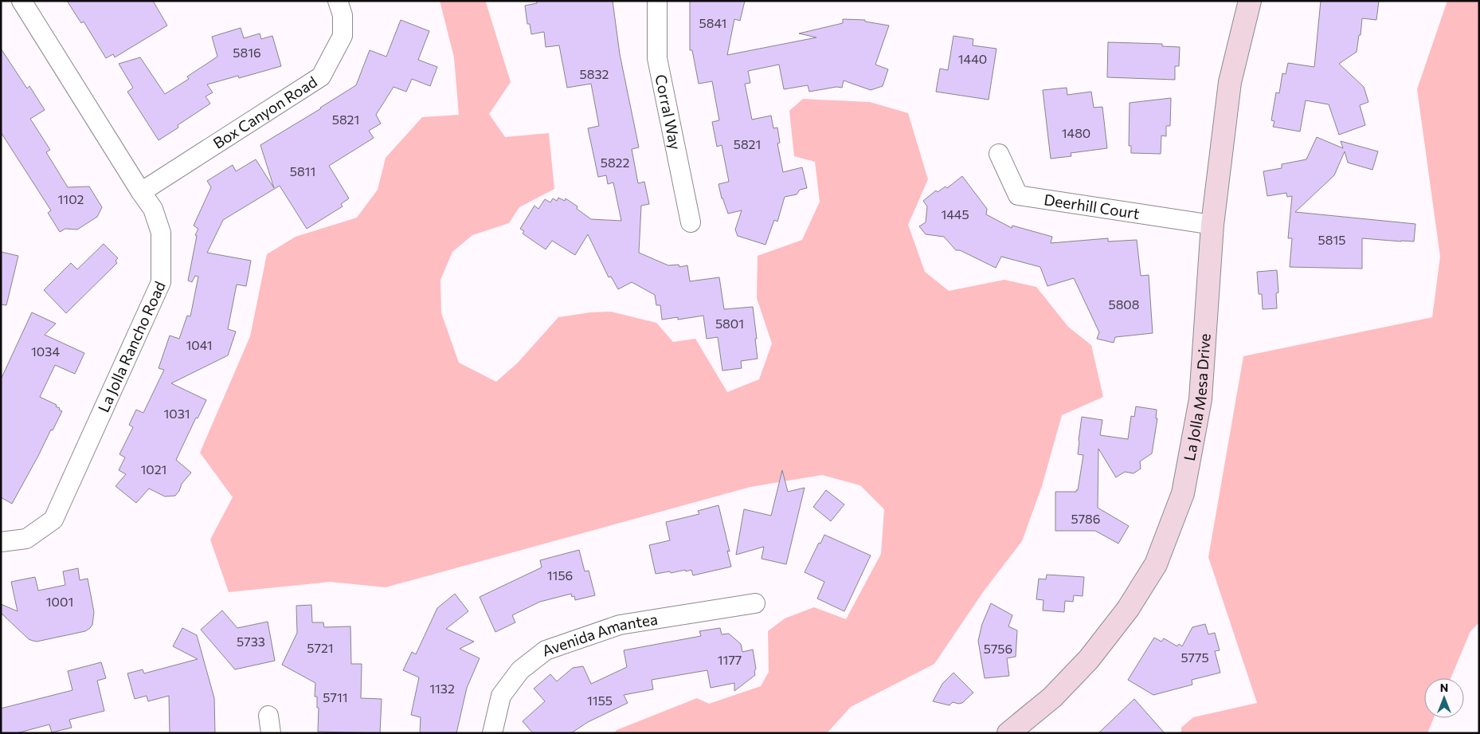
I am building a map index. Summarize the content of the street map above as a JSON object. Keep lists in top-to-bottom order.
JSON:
{
  "streets": {
    "street": [
      "Box Canyon Road",
      "Corral Way",
      "Deerhill Court",
      "La Jolla Rancho Road",
      "La Jolla Mesa Drive",
      "Avenida Amantea"
    ]
  },
  "crossings": [
    ["Box Canyon Road", "La Jolla Rancho Road"],
    ["Deerhill Court", "La Jolla Mesa Drive"]
  ],
  "house_numbers": [
    "5841",
    "5816",
    "1440",
    "5832",
    "5821",
    "1480",
    "5821",
    "5822",
    "5811",
    "1102",
    "1445",
    "5815",
    "5808",
    "5801",
    "1041",
    "1034",
    "1031",
    "1021",
    "5786",
    "1156",
    "1001",
    "5733",
    "5721",
    "5756",
    "5775",
    "1177",
    "1132",
    "5711",
    "1155"
  ],
  "north": "top"
}
